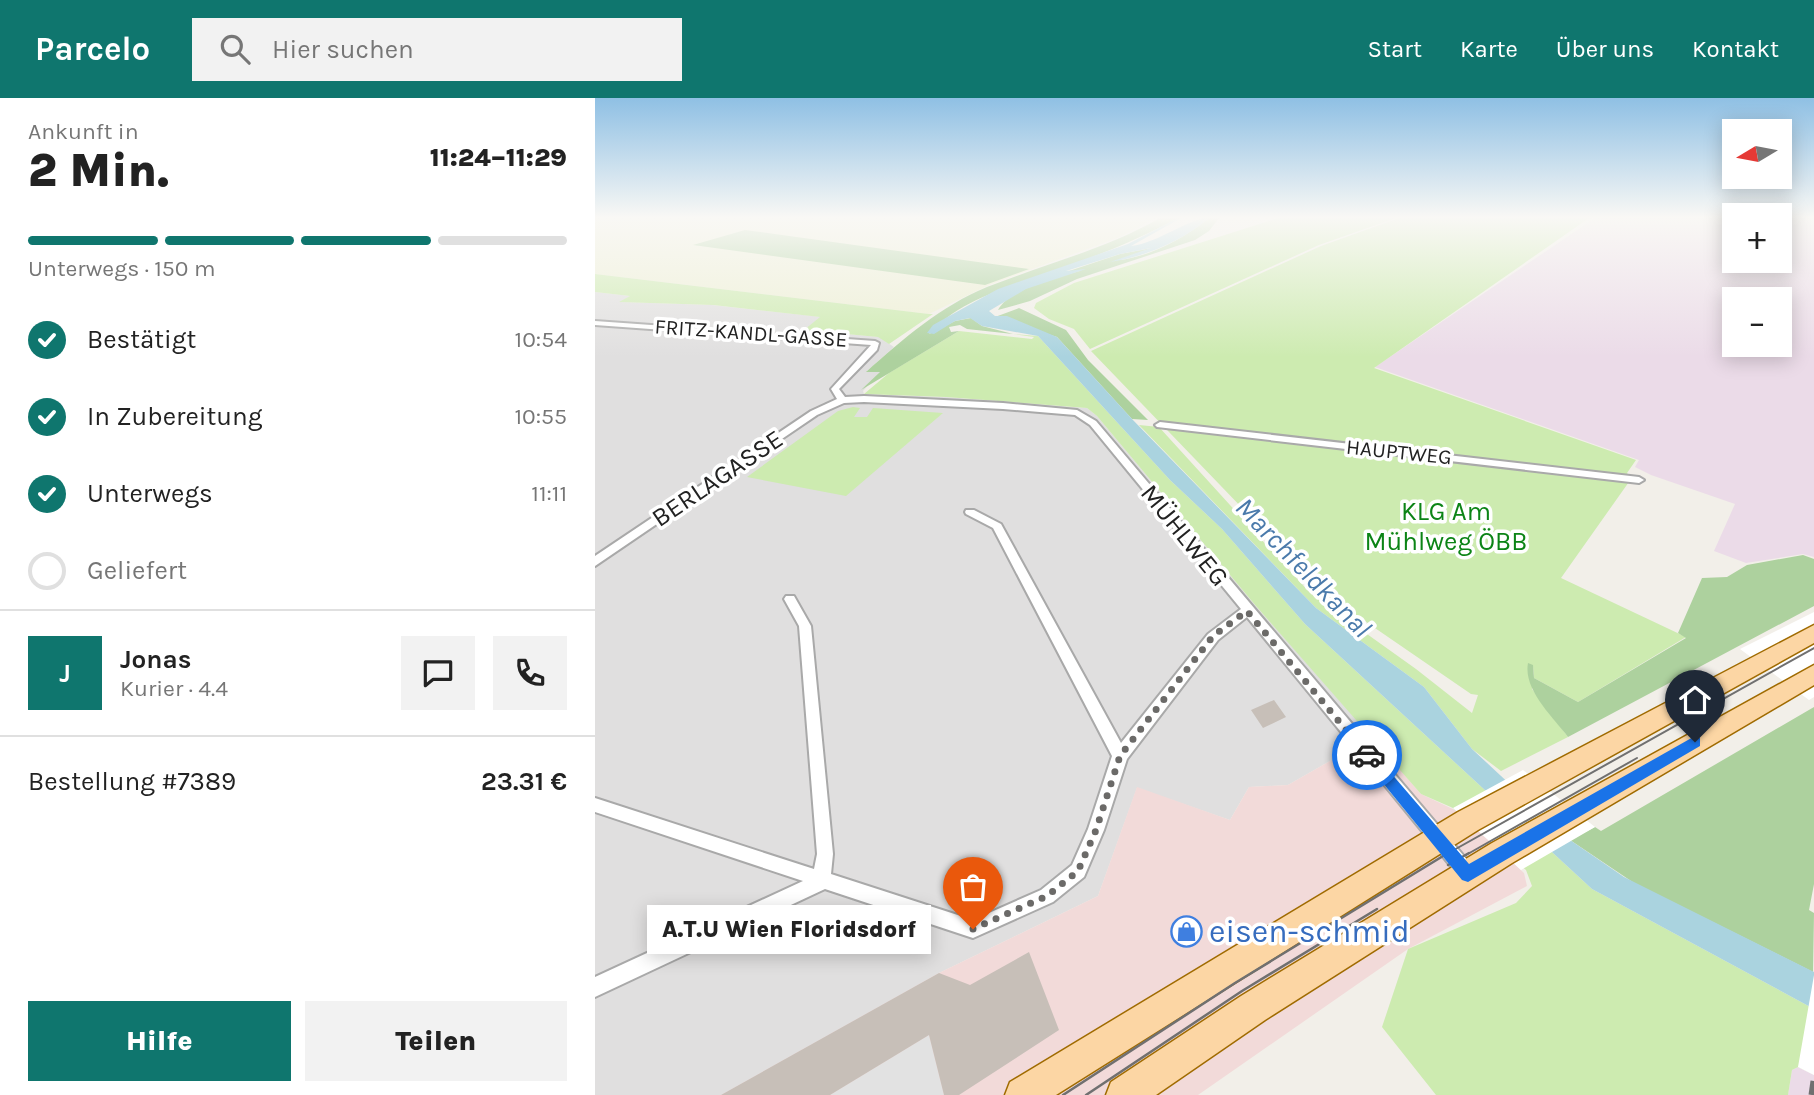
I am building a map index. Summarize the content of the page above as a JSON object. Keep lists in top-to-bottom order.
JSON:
{
  "streets": {
    "street": [
      "FRITZ-KANDL-GASSE",
      "HAUPTWEG",
      "BERLAGASSE",
      "MÜHLWEG"
    ]
  },
  "crossings": [
    ["FRITZ-KANDL-GASSE", "BERLAGASSE"],
    ["FRITZ-KANDL-GASSE", "MÜHLWEG"],
    ["BERLAGASSE", "MÜHLWEG"]
  ],
  "water": ["Marchfeldkanal"],
  "parks": ["KLG Am Mühlweg ÖBB"],
  "places": {
    "other": ["A.T.U Wien Floridsdorf"],
    "shop": ["eisen-schmid"]
  },
  "north": "left",
  "page": {
    "header": "Parcelo",
    "search": "Hier suchen",
    "nav": [
      "Start",
      "Karte",
      "Über uns",
      "Kontakt"
    ],
    "heading": ["2 Min.", "Ankunft in", "11:24–11:29"],
    "panel": [
      "Jonas",
      "Kurier · 4.4",
      "Bestellung #7389",
      "23.31 €"
    ],
    "map_buttons": ["+", "−"],
    "bar": "Unterwegs · 150 m",
    "list": [
      ["Bestätigt", "10:54"],
      ["In Zubereitung", "10:55"],
      ["Unterwegs", "11:11"],
      "Geliefert"
    ],
    "round": "J",
    "bubble": "A.T.U Wien Floridsdorf",
    "buttons": ["Hilfe", "Teilen"]
  }
}
